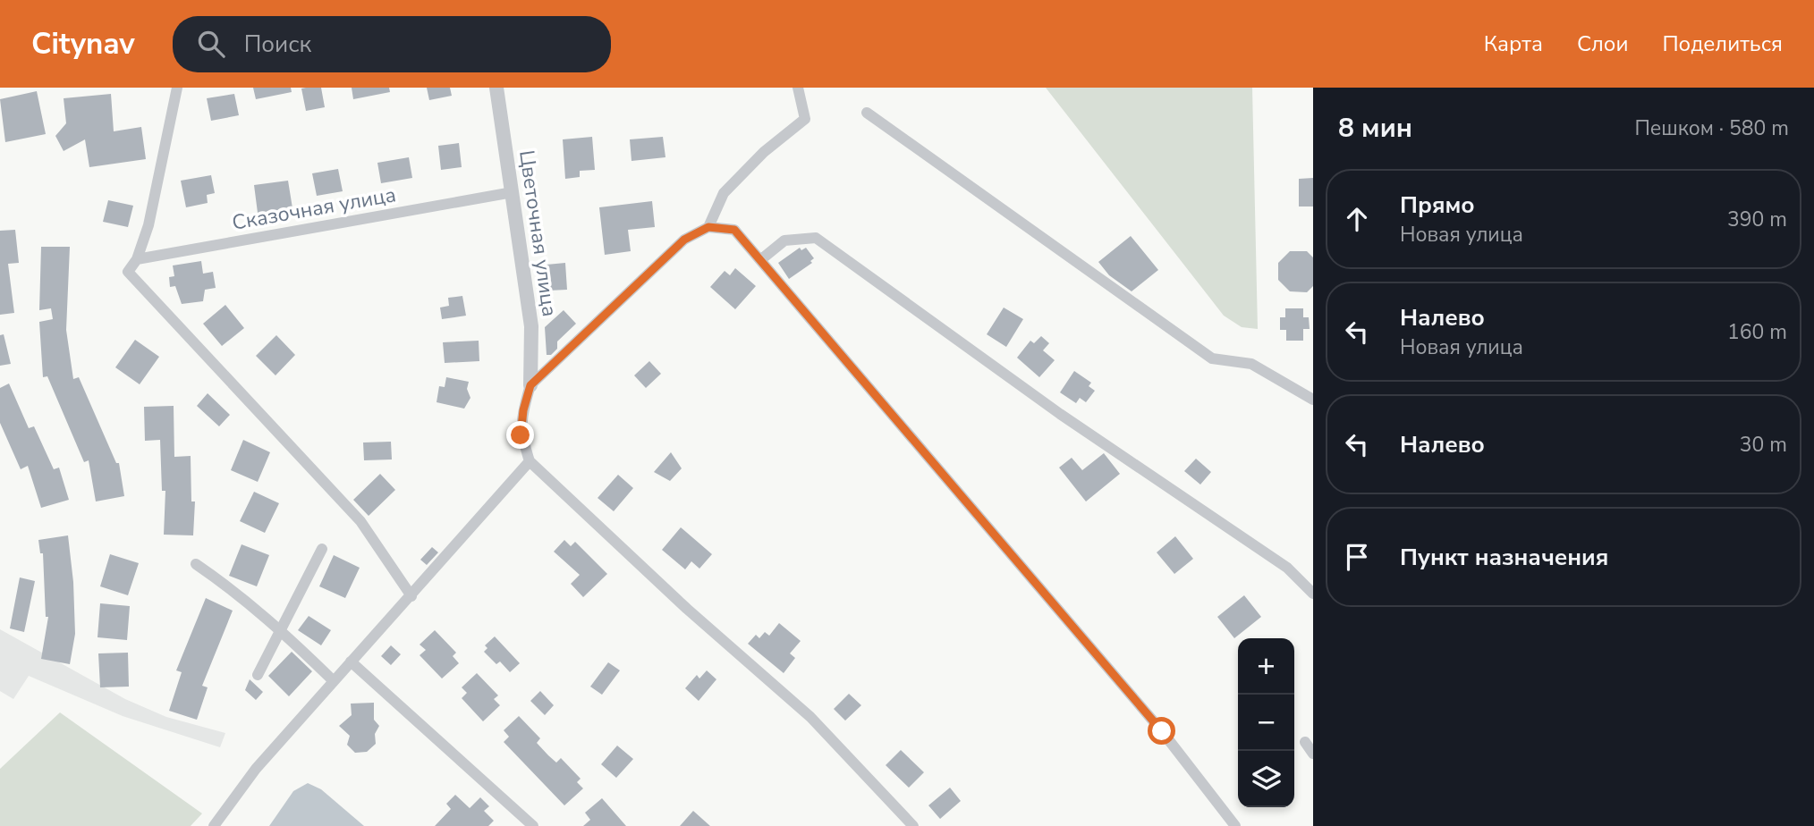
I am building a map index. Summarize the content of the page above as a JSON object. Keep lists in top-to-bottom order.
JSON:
{
  "streets": {
    "street": ["Сказочная улица", "Цветочная улица"]
  },
  "crossings": [
    ["Сказочная улица", "Цветочная улица"]
  ],
  "page": {
    "header": "Citynav",
    "search": "Поиск",
    "nav": ["Карта", "Слои", "Поделиться"],
    "heading": ["8 мин", "Пешком · 580 m"],
    "list": [
      ["Прямо", "Новая улица", "390 m"],
      ["Налево", "Новая улица", "160 m"],
      ["Налево", "30 m"],
      "Пункт назначения"
    ],
    "map_buttons": ["+", "−"]
  }
}
